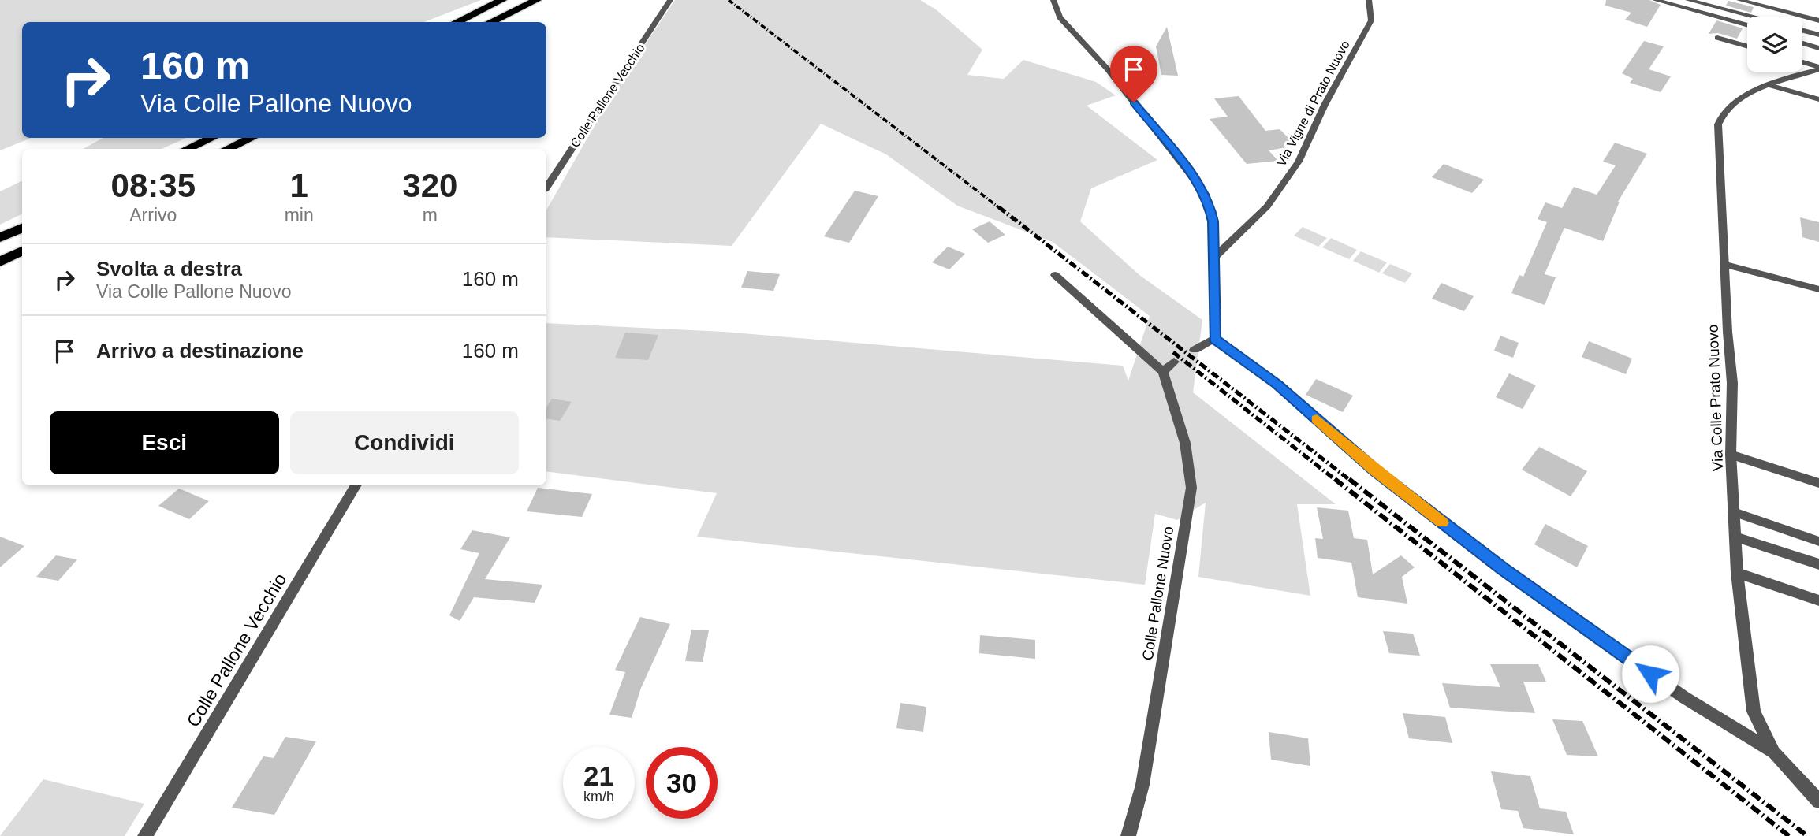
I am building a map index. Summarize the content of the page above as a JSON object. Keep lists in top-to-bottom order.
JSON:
{
  "streets": {
    "street": [
      "Colle Pallone Vecchio",
      "Via Vigne di Prato Nuovo",
      "Via Colle Prato Nuovo",
      "Colle Pallone Nuovo"
    ]
  },
  "page": {
    "turn": ["160 m", "Via Colle Pallone Nuovo"],
    "eta": [
      "08:35",
      "Arrivo",
      "1",
      "min",
      "320",
      "m"
    ],
    "list": [
      {
        "name": "Svolta a destra",
        "note": "Via Colle Pallone Nuovo",
        "value": "160 m"
      },
      {
        "name": "Arrivo a destinazione",
        "value": "160 m"
      }
    ],
    "buttons": ["Esci", "Condividi"],
    "speed": "21 km/h",
    "limit": "30"
  }
}
